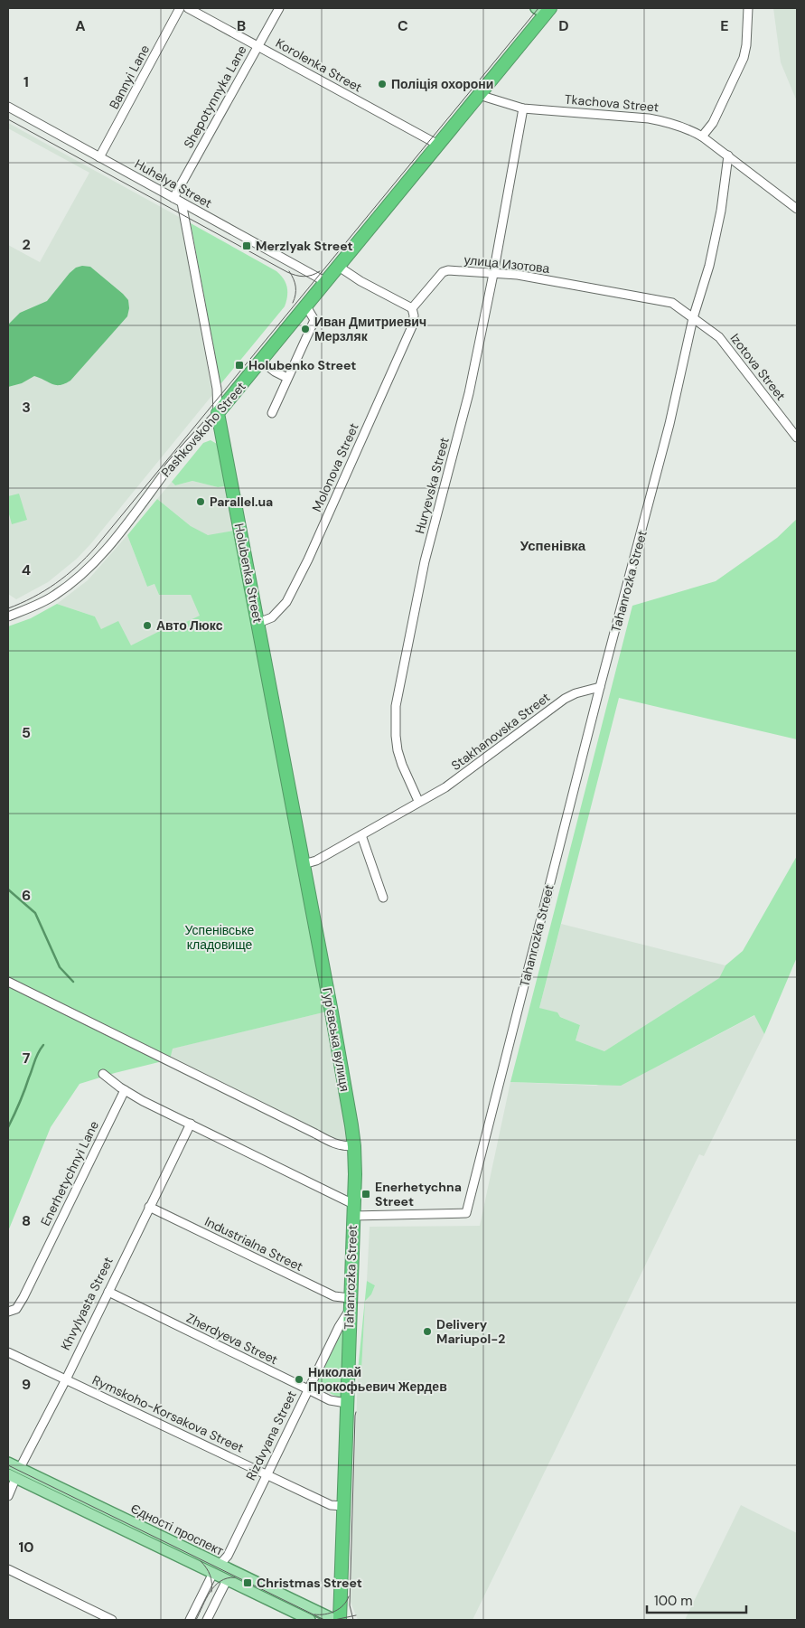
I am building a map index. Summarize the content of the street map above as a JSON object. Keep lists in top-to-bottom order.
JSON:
{
  "streets": {
    "highway": [
      "Pashkovskoho Street",
      "Holubenka Street",
      "Tahanrozka Street",
      "Гур’євська вулиця"
    ],
    "main road": ["Khvylyasta Street", "Єдності проспект"],
    "street": [
      "Korolenka Street",
      "Bannyi Lane",
      "Shepotynnyka Lane",
      "Tkachova Street",
      "Huhelya Street",
      "улица Изотова",
      "Izotova Street",
      "Molonova Street",
      "Huryevska Street",
      "Stakhanovska Street",
      "Enerhetychnyi Lane",
      "Industrialna Street",
      "Zherdyeva Street",
      "Rymskoho-Korsakova Street",
      "Rizdvyana Street"
    ]
  },
  "crossings": [
    ["Korolenka Street", "Shepotynnyka Lane"],
    ["Korolenka Street", "Pashkovskoho Street"],
    ["Bannyi Lane", "Huhelya Street"],
    ["Shepotynnyka Lane", "Huhelya Street"],
    ["Tkachova Street", "Pashkovskoho Street"],
    ["Tkachova Street", "Huryevska Street"],
    ["Tkachova Street", "Tahanrozka Street"],
    ["Huhelya Street", "Pashkovskoho Street"],
    ["Huhelya Street", "Holubenka Street"],
    ["улица Изотова", "Izotova Street"],
    ["улица Изотова", "Molonova Street"],
    ["улица Изотова", "Huryevska Street"],
    ["улица Изотова", "Tahanrozka Street"],
    ["Izotova Street", "Tahanrozka Street"],
    ["Pashkovskoho Street", "Holubenka Street"],
    ["Molonova Street", "Holubenka Street"],
    ["Huryevska Street", "Stakhanovska Street"],
    ["Holubenka Street", "Гур’євська вулиця"],
    ["Tahanrozka Street", "Stakhanovska Street"],
    ["Tahanrozka Street", "Гур’євська вулиця"],
    ["Tahanrozka Street", "Industrialna Street"],
    ["Tahanrozka Street", "Zherdyeva Street"],
    ["Tahanrozka Street", "Rymskoho-Korsakova Street"],
    ["Tahanrozka Street", "Rizdvyana Street"],
    ["Industrialna Street", "Khvylyasta Street"],
    ["Khvylyasta Street", "Zherdyeva Street"],
    ["Khvylyasta Street", "Rymskoho-Korsakova Street"],
    ["Khvylyasta Street", "Єдності проспект"],
    ["Zherdyeva Street", "Rizdvyana Street"],
    ["Rymskoho-Korsakova Street", "Rizdvyana Street"],
    ["Rizdvyana Street", "Єдності проспект"]
  ],
  "districts": ["Успенівка"],
  "parks": ["Успенівське кладовище"],
  "places": {
    "other": [
      "Поліція охорони",
      "Иван Дмитриевич Мерзляк",
      "Parallel.ua",
      "Авто Люкс",
      "Delivery Mariupol-2",
      "Николай Прокофьевич Жердев"
    ],
    "transit": [
      "Merzlyak Street",
      "Holubenko Street",
      "Enerhetychna Street",
      "Christmas Street"
    ]
  },
  "scale_bar": "100 m",
  "grid": {
    "columns": [
      "A",
      "B",
      "C",
      "D",
      "E"
    ],
    "rows": [
      "1",
      "2",
      "3",
      "4",
      "5",
      "6",
      "7",
      "8",
      "9",
      "10"
    ]
  }
}
